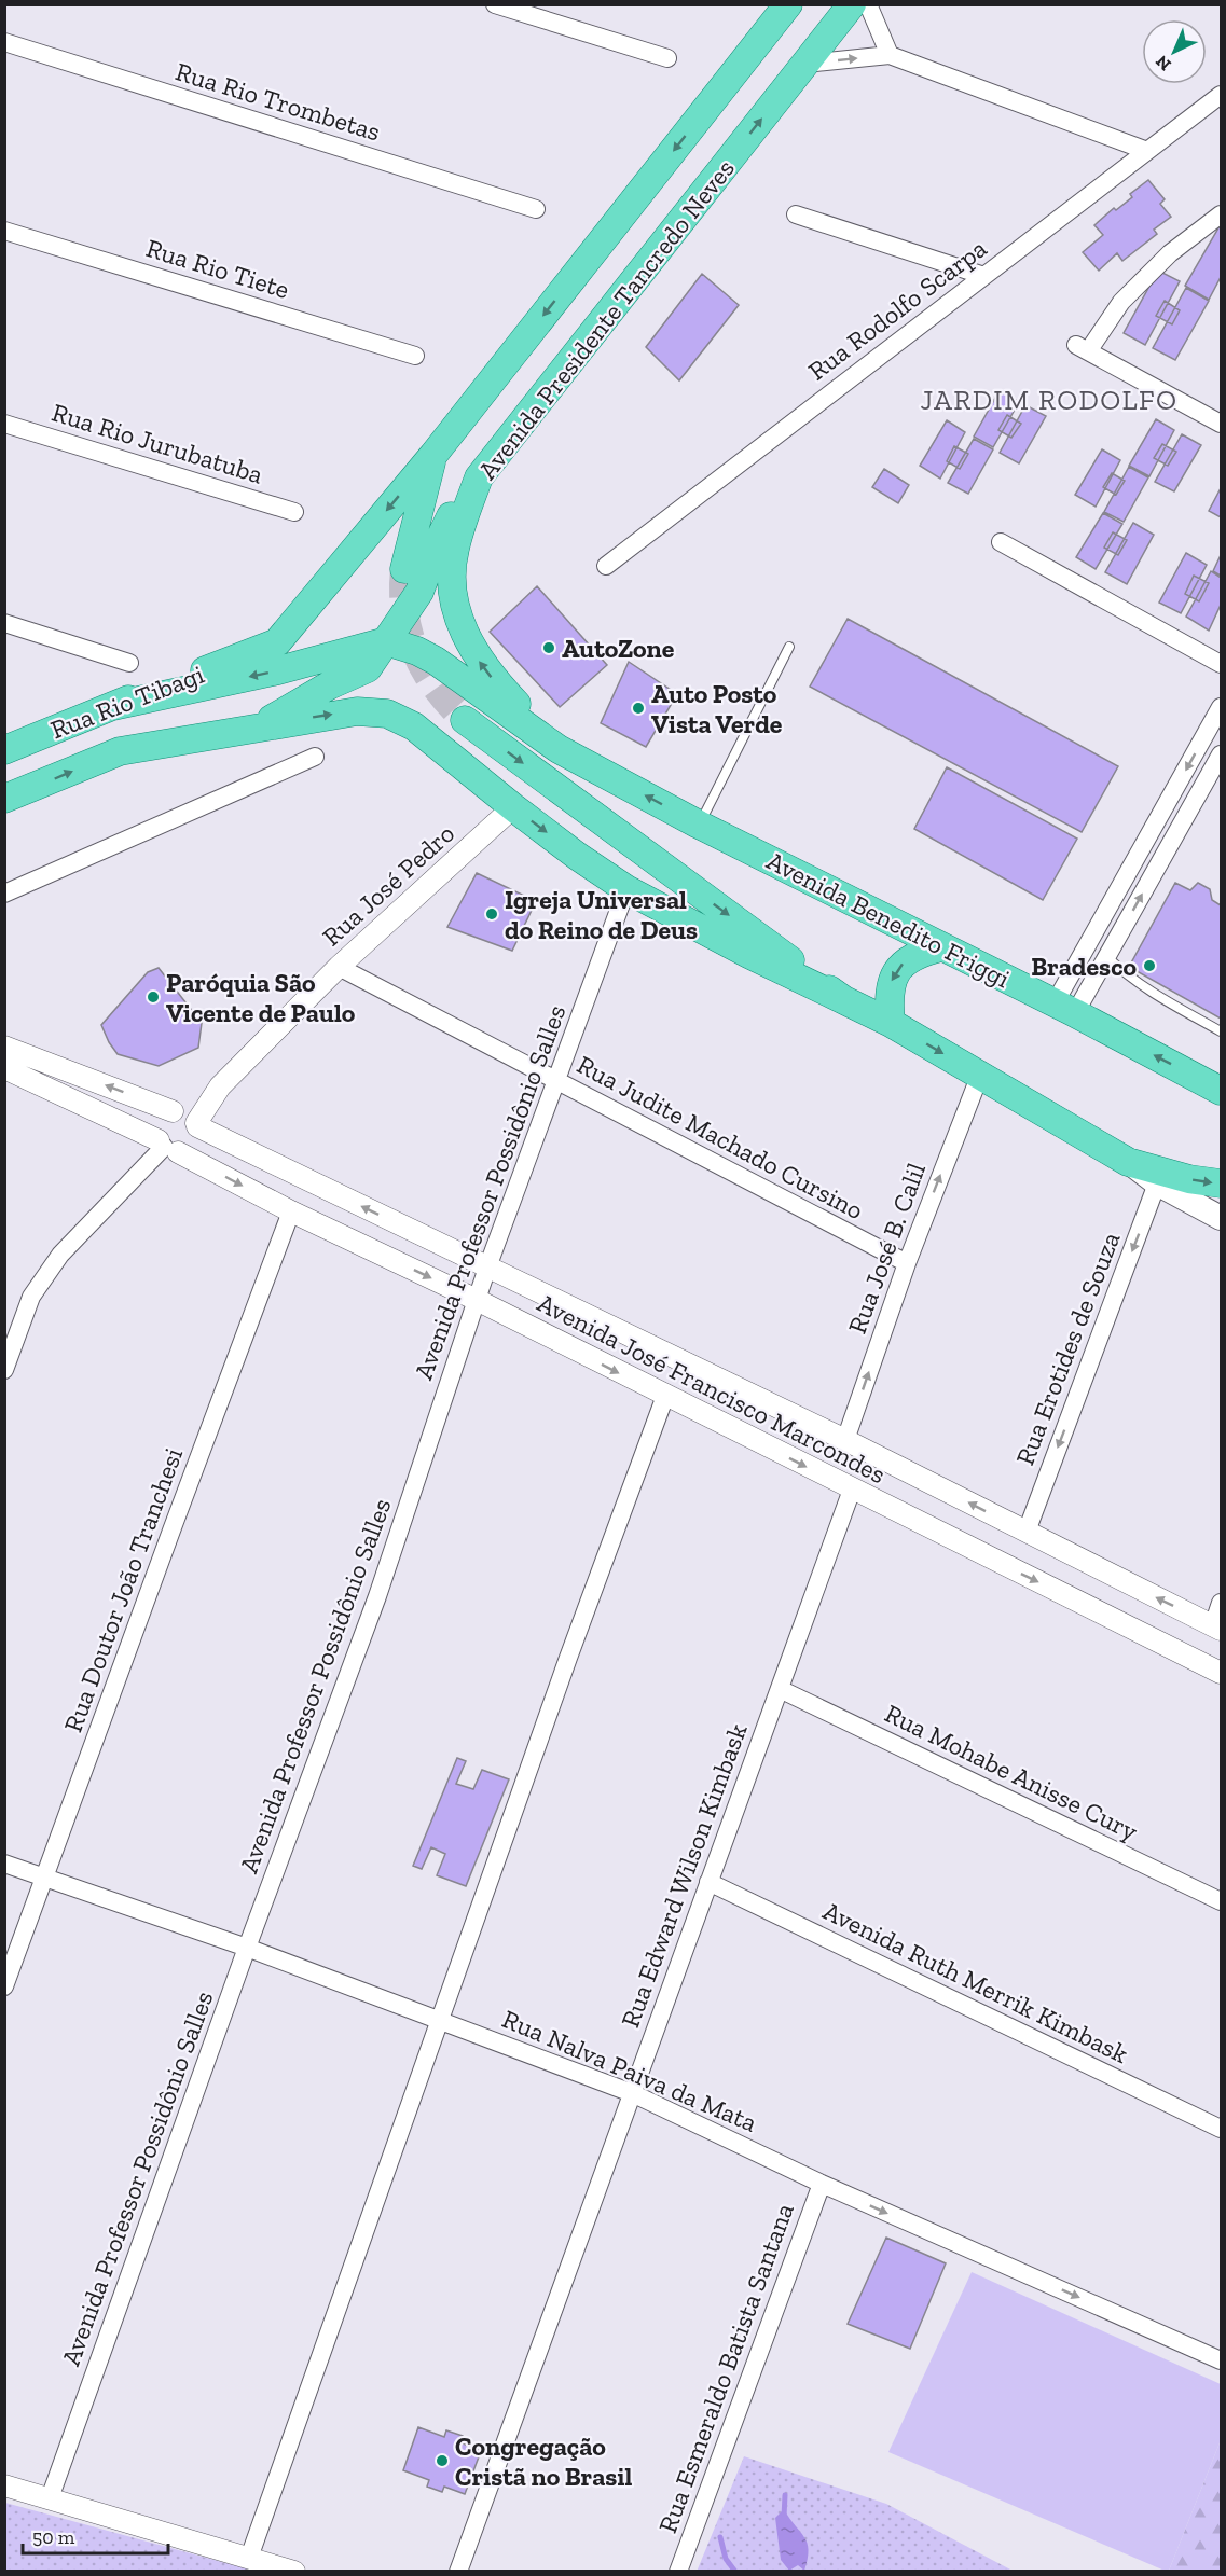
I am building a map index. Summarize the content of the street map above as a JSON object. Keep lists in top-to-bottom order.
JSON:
{
  "streets": {
    "main road": ["Avenida Presidente Tancredo Neves", "Rua Rio Tibagi", "Avenida Benedito Friggi"],
    "street": [
      "Rua Rio Trombetas",
      "Rua Rio Tiete",
      "Rua Rodolfo Scarpa",
      "Rua Rio Jurubatuba",
      "Rua José Pedro",
      "Rua Judite Machado Cursino",
      "Avenida Professor Possidônio Salles",
      "Rua José B. Calil",
      "Rua Erotides de Souza",
      "Avenida José Francisco Marcondes",
      "Rua Doutor João Tranchesi",
      "Rua Mohabe Anisse Cury",
      "Rua Edward Wilson Kimbask",
      "Avenida Ruth Merrik Kimbask",
      "Rua Nalva Paiva da Mata",
      "Rua Esmeraldo Batista Santana"
    ]
  },
  "crossings": [
    ["Avenida Presidente Tancredo Neves", "Rua Rio Tibagi"],
    ["Avenida Presidente Tancredo Neves", "Avenida Benedito Friggi"],
    ["Rua José Pedro", "Rua Judite Machado Cursino"],
    ["Rua José Pedro", "Avenida José Francisco Marcondes"],
    ["Rua Judite Machado Cursino", "Avenida Professor Possidônio Salles"],
    ["Rua Judite Machado Cursino", "Rua José B. Calil"],
    ["Avenida Professor Possidônio Salles", "Avenida José Francisco Marcondes"],
    ["Avenida Professor Possidônio Salles", "Rua Nalva Paiva da Mata"],
    ["Rua José B. Calil", "Avenida José Francisco Marcondes"],
    ["Rua Erotides de Souza", "Avenida José Francisco Marcondes"],
    ["Avenida José Francisco Marcondes", "Rua Doutor João Tranchesi"],
    ["Avenida José Francisco Marcondes", "Rua Edward Wilson Kimbask"],
    ["Rua Doutor João Tranchesi", "Rua Nalva Paiva da Mata"],
    ["Rua Mohabe Anisse Cury", "Rua Edward Wilson Kimbask"],
    ["Rua Edward Wilson Kimbask", "Avenida Ruth Merrik Kimbask"],
    ["Rua Edward Wilson Kimbask", "Rua Nalva Paiva da Mata"],
    ["Rua Nalva Paiva da Mata", "Rua Esmeraldo Batista Santana"]
  ],
  "one_way": ["Rua José B. Calil", "Rua Erotides de Souza"],
  "districts": ["JARDIM RODOLFO"],
  "places": [
    "AutoZone",
    "Auto Posto Vista Verde",
    "Igreja Universal do Reino de Deus",
    "Bradesco",
    "Paróquia São Vicente de Paulo",
    "Congregação Cristã no Brasil"
  ],
  "scale_bar": "50 m",
  "north": "bottom left"
}
